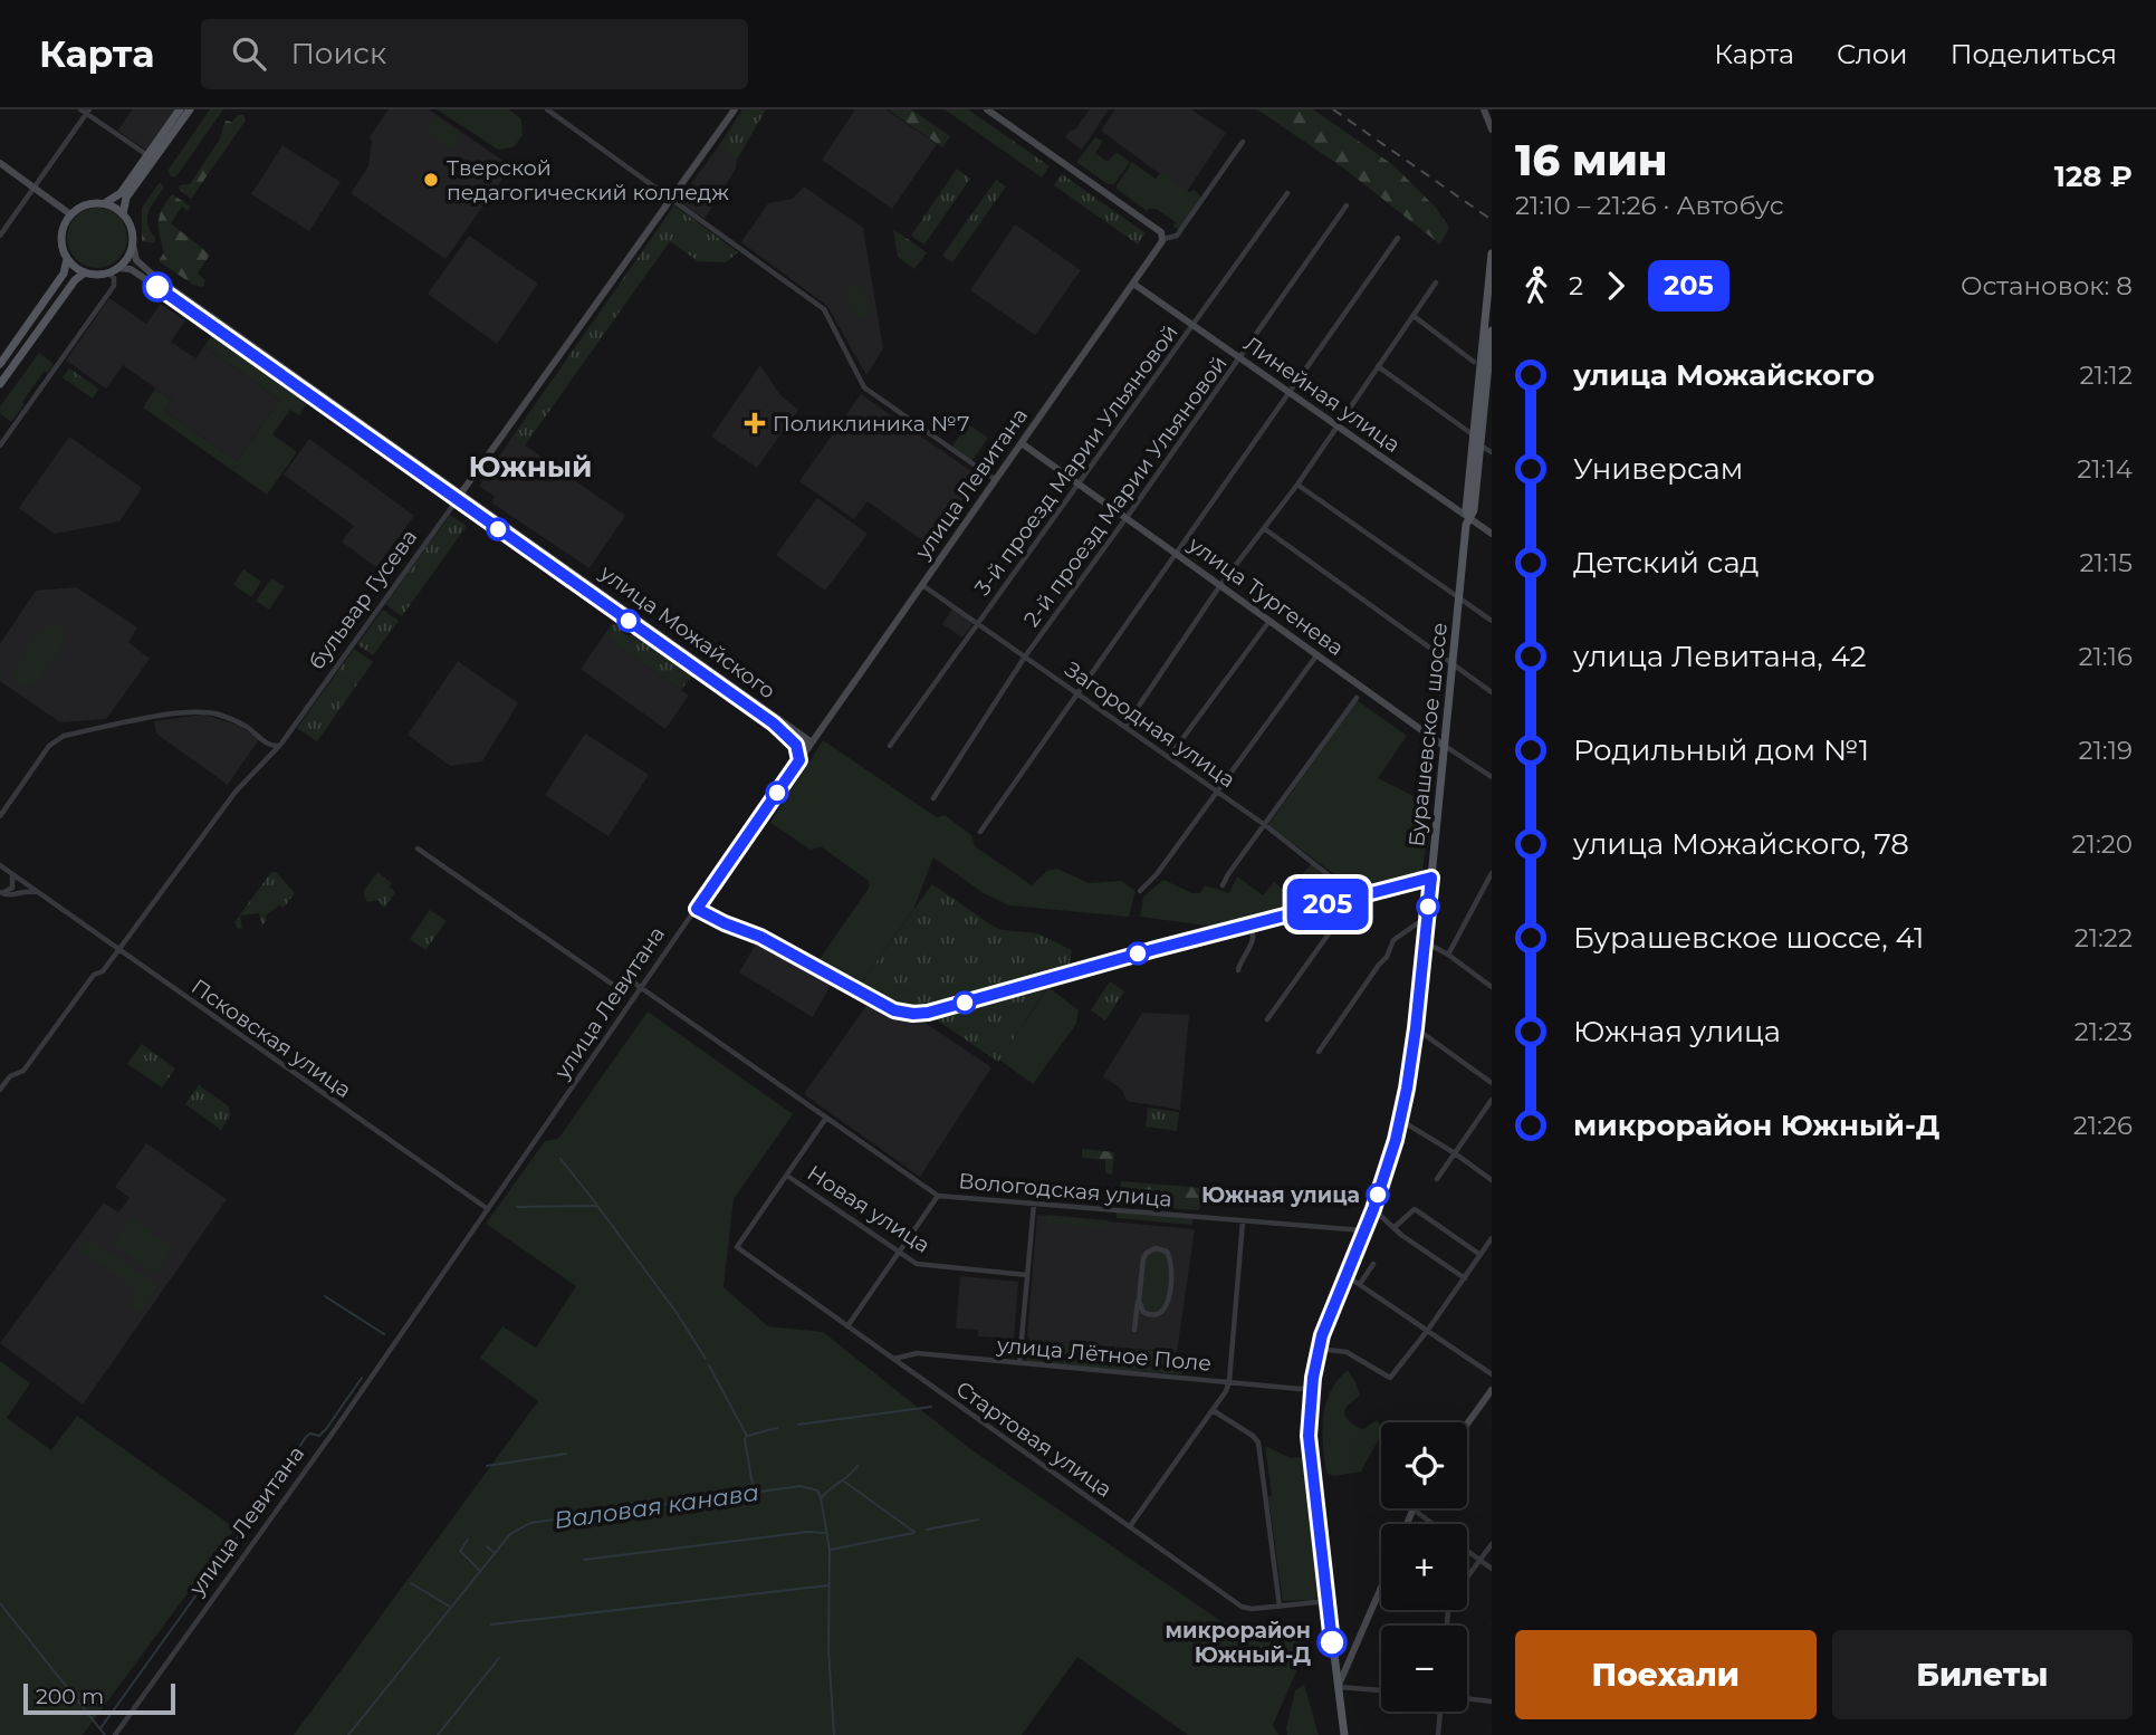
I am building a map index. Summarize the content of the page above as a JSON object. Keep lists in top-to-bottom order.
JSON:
{
  "streets": {
    "main road": [
      "Линейная улица",
      "улица Левитана",
      "улица Тургенева",
      "бульвар Гусева",
      "улица Можайского",
      "Бурашевское шоссе"
    ],
    "street": [
      "3-й проезд Марии Ульяновой",
      "2-й проезд Марии Ульяновой",
      "Загородная улица",
      "Псковская улица",
      "Вологодская улица",
      "Новая улица",
      "улица Лётное Поле",
      "Стартовая улица"
    ]
  },
  "crossings": [
    ["Линейная улица", "3-й проезд Марии Ульяновой"],
    ["Линейная улица", "улица Левитана"],
    ["Линейная улица", "2-й проезд Марии Ульяновой"],
    ["Линейная улица", "Бурашевское шоссе"],
    ["3-й проезд Марии Ульяновой", "улица Тургенева"],
    ["3-й проезд Марии Ульяновой", "Загородная улица"],
    ["улица Левитана", "улица Тургенева"],
    ["улица Левитана", "улица Можайского"],
    ["улица Левитана", "Загородная улица"],
    ["улица Левитана", "Псковская улица"],
    ["улица Левитана", "Вологодская улица"],
    ["2-й проезд Марии Ульяновой", "улица Тургенева"],
    ["2-й проезд Марии Ульяновой", "Загородная улица"],
    ["улица Тургенева", "Бурашевское шоссе"],
    ["бульвар Гусева", "улица Можайского"],
    ["бульвар Гусева", "Псковская улица"],
    ["Бурашевское шоссе", "Вологодская улица"],
    ["Бурашевское шоссе", "улица Лётное Поле"],
    ["Бурашевское шоссе", "Стартовая улица"],
    ["Новая улица", "Стартовая улица"],
    ["улица Лётное Поле", "Стартовая улица"]
  ],
  "districts": ["Южный"],
  "water": ["Валовая канава"],
  "places": {
    "other": ["Тверской педагогический колледж", "Южная улица", "микрорайон Южный-Д"],
    "health": ["Поликлиника №7"]
  },
  "lines": ["bus line 205"],
  "scale_bar": "200 m",
  "page": {
    "header": "Карта",
    "search": "Поиск",
    "nav": ["Карта", "Слои", "Поделиться"],
    "on_map": "205",
    "heading": ["16 мин", "21:10 – 21:26 · Автобус", "128 ₽"],
    "legs": ["2", "205", "Остановок: 8"],
    "list": [
      {
        "name": "улица Можайского",
        "value": "21:12"
      },
      {
        "name": "Универсам",
        "value": "21:14"
      },
      {
        "name": "Детский сад",
        "value": "21:15"
      },
      {
        "name": "улица Левитана, 42",
        "value": "21:16"
      },
      {
        "name": "Родильный дом №1",
        "value": "21:19"
      },
      {
        "name": "улица Можайского, 78",
        "value": "21:20"
      },
      {
        "name": "Бурашевское шоссе, 41",
        "value": "21:22"
      },
      {
        "name": "Южная улица",
        "value": "21:23"
      },
      {
        "name": "микрорайон Южный-Д",
        "value": "21:26"
      }
    ],
    "map_buttons": ["+", "−"],
    "buttons": ["Поехали", "Билеты"],
    "scale": "200 m"
  }
}
